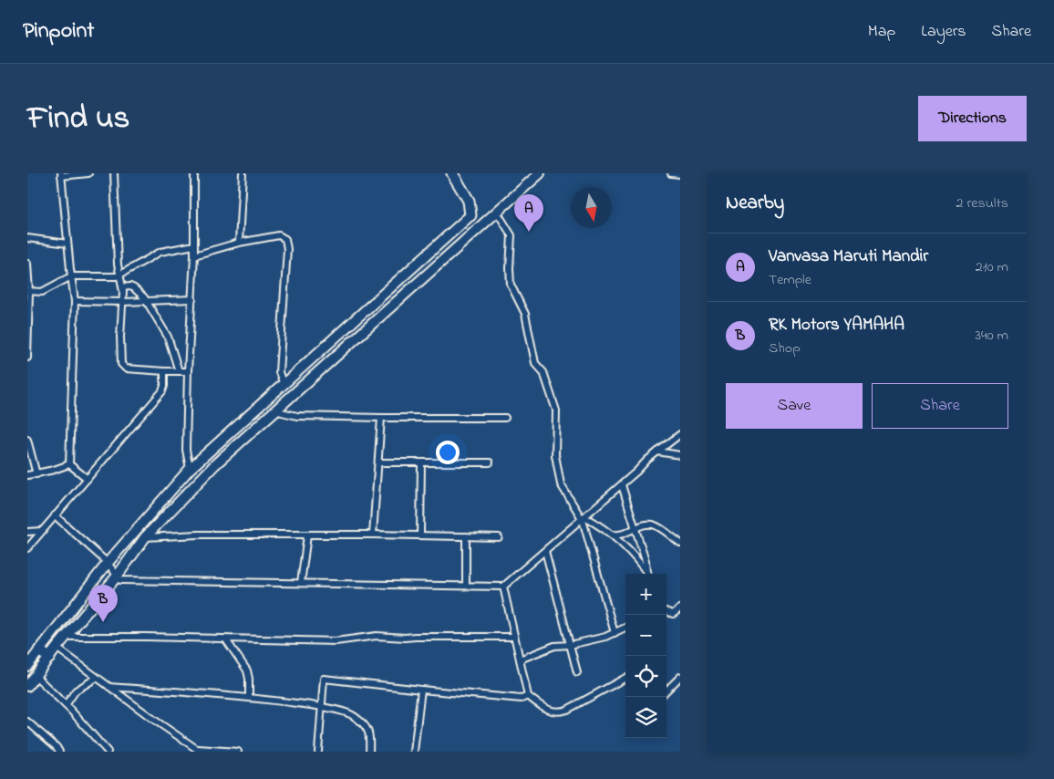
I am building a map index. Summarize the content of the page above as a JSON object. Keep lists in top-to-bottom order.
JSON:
{
  "north": "bottom",
  "page": {
    "header": "Pinpoint",
    "nav": ["Map", "Layers", "Share"],
    "title": "Find us",
    "buttons": [
      "Directions",
      ["Save", "Share"]
    ],
    "heading": ["Nearby", "2 results"],
    "pins": ["A", "B"],
    "list": [
      {
        "mark": "A",
        "name": "Vanvasa Maruti Mandir",
        "note": "Temple",
        "value": "210 m"
      },
      {
        "mark": "B",
        "name": "RK Motors YAMAHA",
        "note": "Shop",
        "value": "340 m"
      }
    ],
    "map_buttons": ["+", "−"]
  }
}
